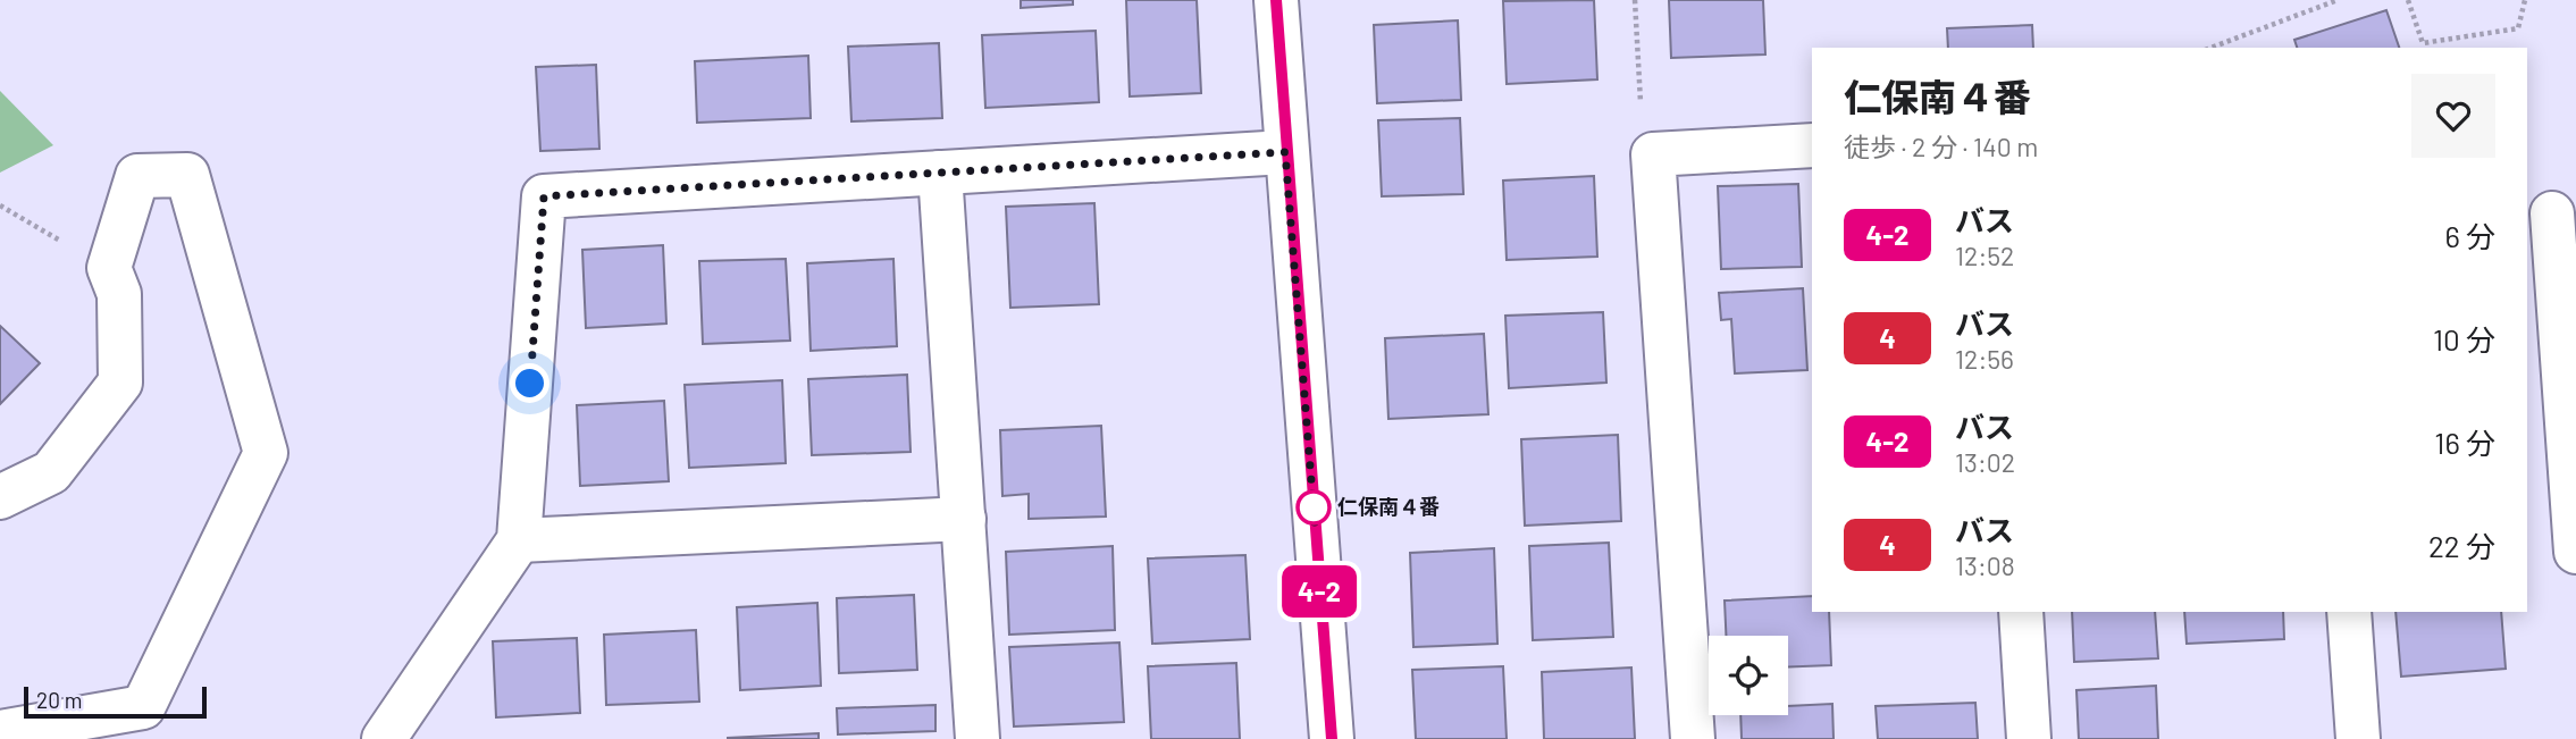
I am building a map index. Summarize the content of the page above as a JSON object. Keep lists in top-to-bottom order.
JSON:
{
  "places": ["仁保南４番"],
  "lines": ["bus line 4-2"],
  "scale_bar": "20 m",
  "page": {
    "on_map": "4-2",
    "heading": ["仁保南４番", "徒歩 · 2 分 · 140 m"],
    "list": [
      {
        "mark": "4-2",
        "name": "バス",
        "note": "12:52",
        "value": "6 分"
      },
      {
        "mark": "4",
        "name": "バス",
        "note": "12:56",
        "value": "10 分"
      },
      {
        "mark": "4-2",
        "name": "バス",
        "note": "13:02",
        "value": "16 分"
      },
      {
        "mark": "4",
        "name": "バス",
        "note": "13:08",
        "value": "22 分"
      }
    ],
    "scale": "20 m"
  }
}
